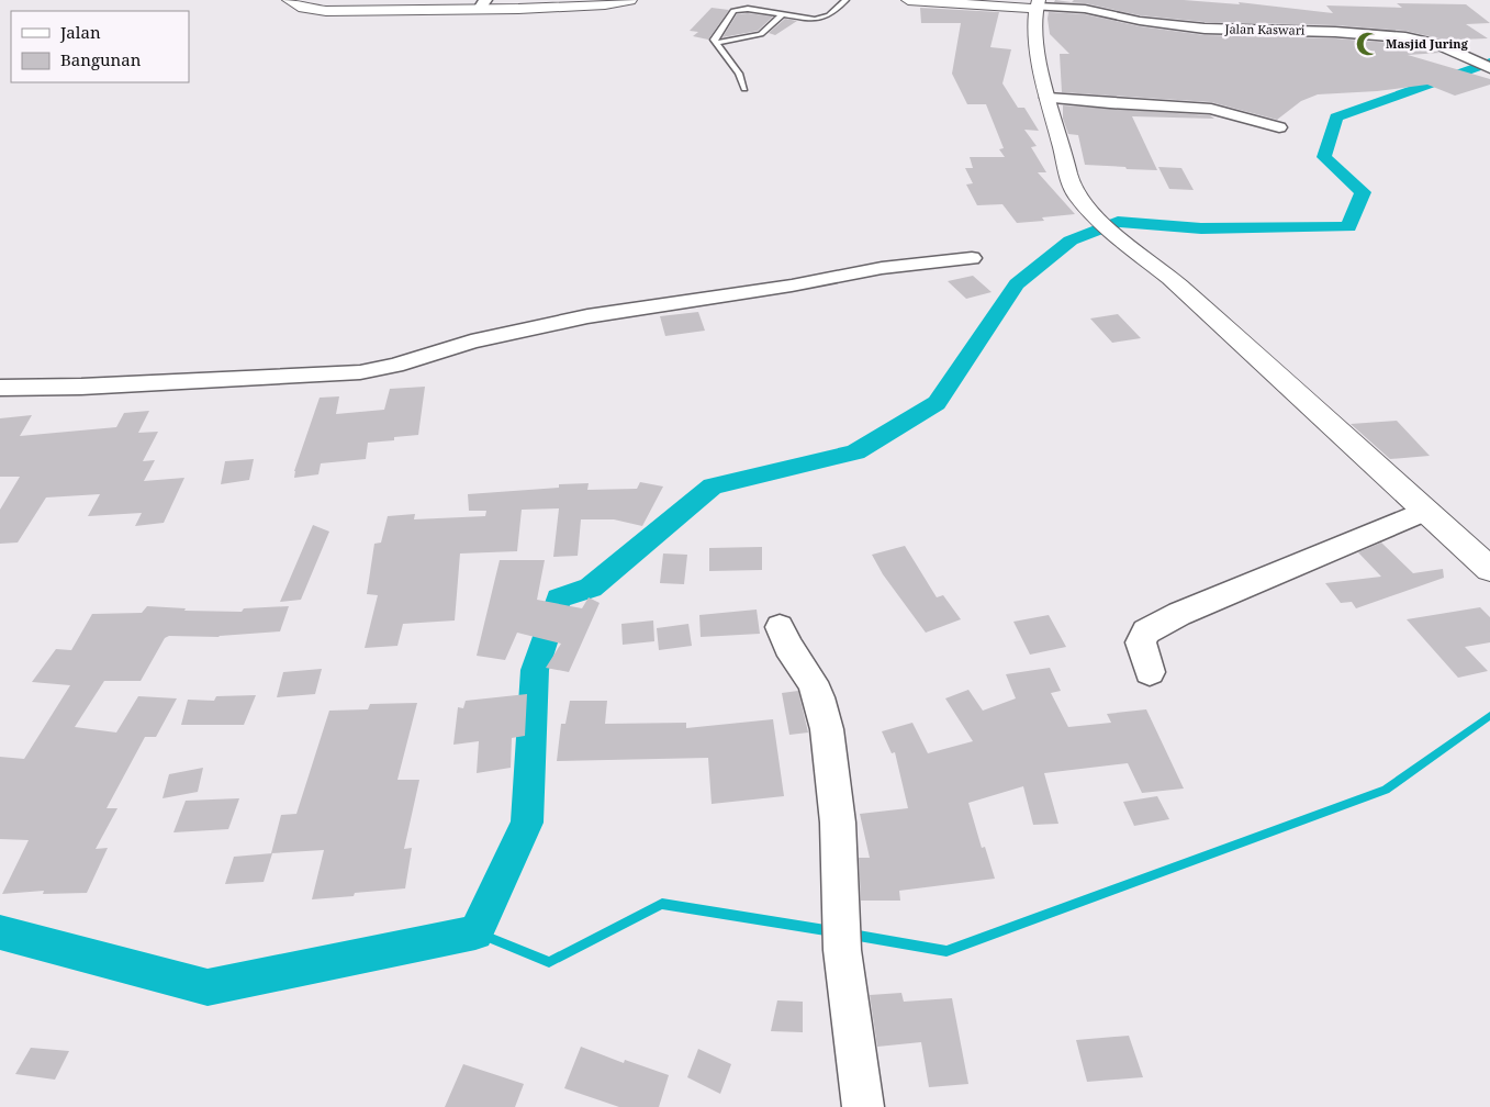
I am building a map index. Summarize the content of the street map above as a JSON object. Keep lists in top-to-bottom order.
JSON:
{
  "streets": {
    "street": ["Jalan Kaswari"]
  },
  "places": {
    "mosque": ["Masjid Juring"]
  },
  "legend": ["Jalan", "Bangunan"]
}
